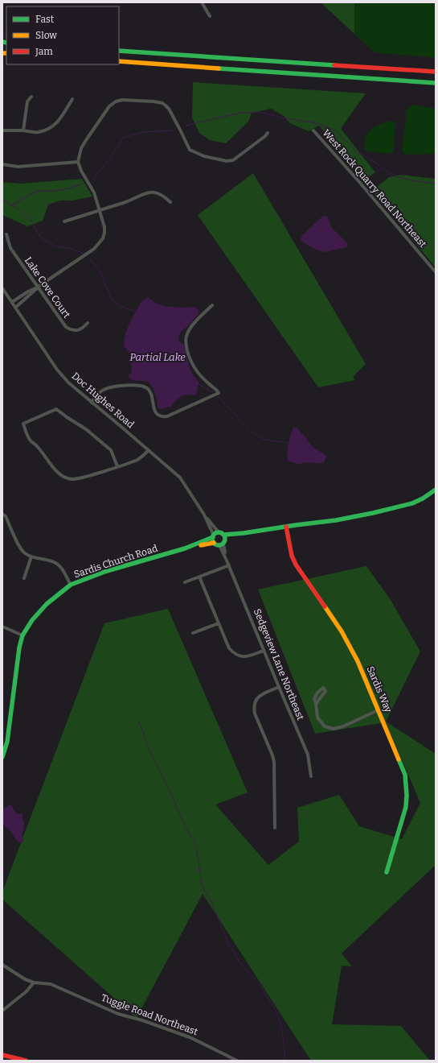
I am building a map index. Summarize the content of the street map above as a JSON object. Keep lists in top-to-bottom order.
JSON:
{
  "streets": {
    "main road": ["Sardis Church Road", "Sardis Way"],
    "street": [
      "West Rock Quarry Road Northeast",
      "Lake Cove Court",
      "Doc Hughes Road",
      "Sedgeview Lane Northeast",
      "Tuggle Road Northeast"
    ]
  },
  "crossings": [
    ["Doc Hughes Road", "Sardis Church Road"]
  ],
  "water": ["Partial Lake"],
  "legend": ["Fast", "Slow", "Jam"]
}
